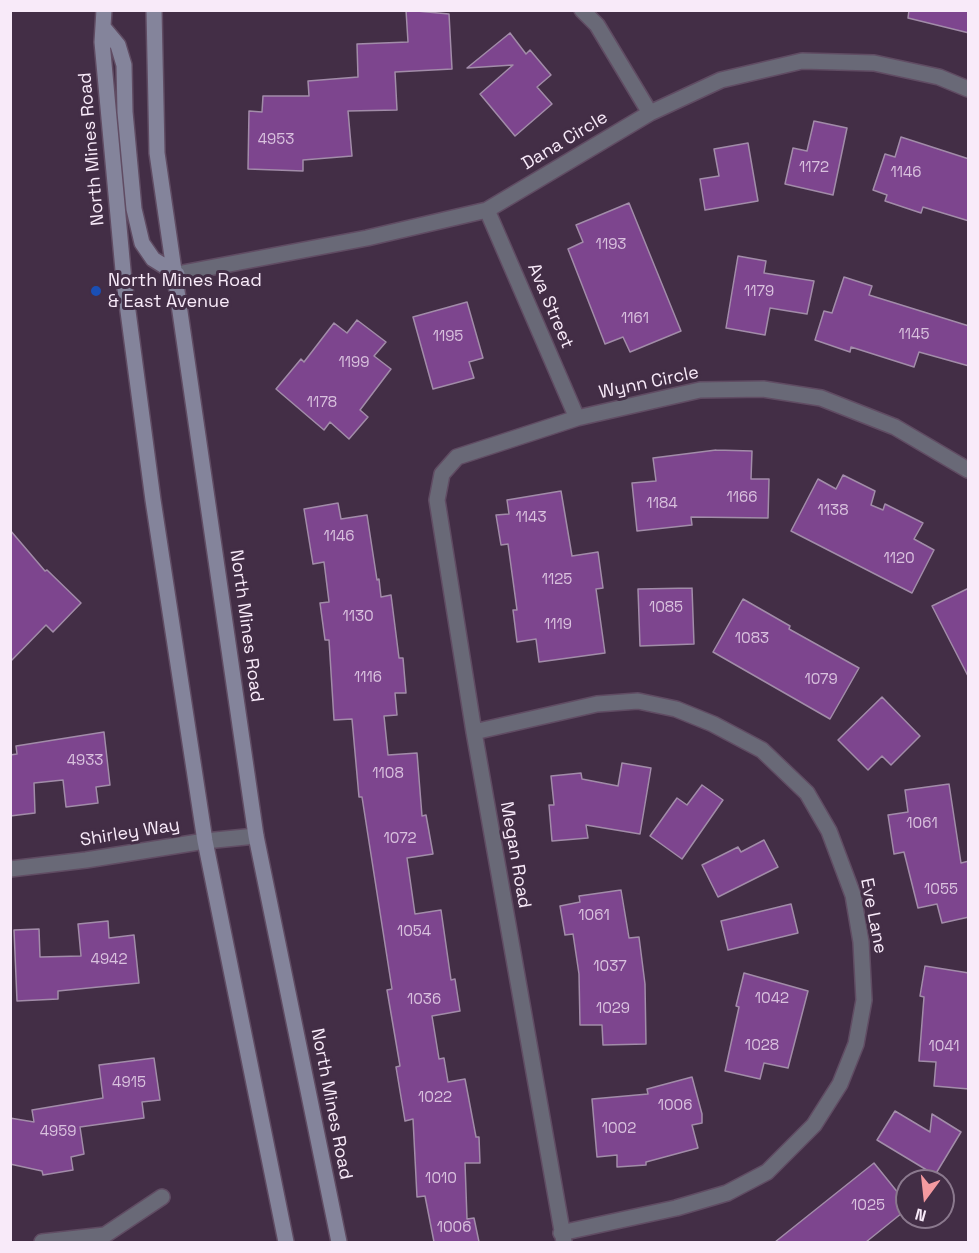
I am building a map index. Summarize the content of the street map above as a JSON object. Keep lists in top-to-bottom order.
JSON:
{
  "streets": {
    "main road": ["North Mines Road"],
    "street": [
      "Dana Circle",
      "Ava Street",
      "Wynn Circle",
      "Shirley Way",
      "Megan Road",
      "Eve Lane"
    ]
  },
  "crossings": [
    ["Dana Circle", "North Mines Road"],
    ["Dana Circle", "Ava Street"],
    ["North Mines Road", "Shirley Way"],
    ["Ava Street", "Wynn Circle"],
    ["Wynn Circle", "Megan Road"],
    ["Megan Road", "Eve Lane"]
  ],
  "places": ["North Mines Road & East Avenue"],
  "house_numbers": [
    "4953",
    "1172",
    "1146",
    "1193",
    "1179",
    "1161",
    "1145",
    "1195",
    "1199",
    "1178",
    "1166",
    "1184",
    "1138",
    "1143",
    "1146",
    "1120",
    "1125",
    "1085",
    "1130",
    "1119",
    "1083",
    "1116",
    "1079",
    "4933",
    "1108",
    "1061",
    "1072",
    "1055",
    "1061",
    "1054",
    "4942",
    "1037",
    "1042",
    "1036",
    "1029",
    "1028",
    "1041",
    "4915",
    "1022",
    "1006",
    "1002",
    "4959",
    "1010",
    "1025",
    "1006"
  ],
  "north": "bottom"
}
